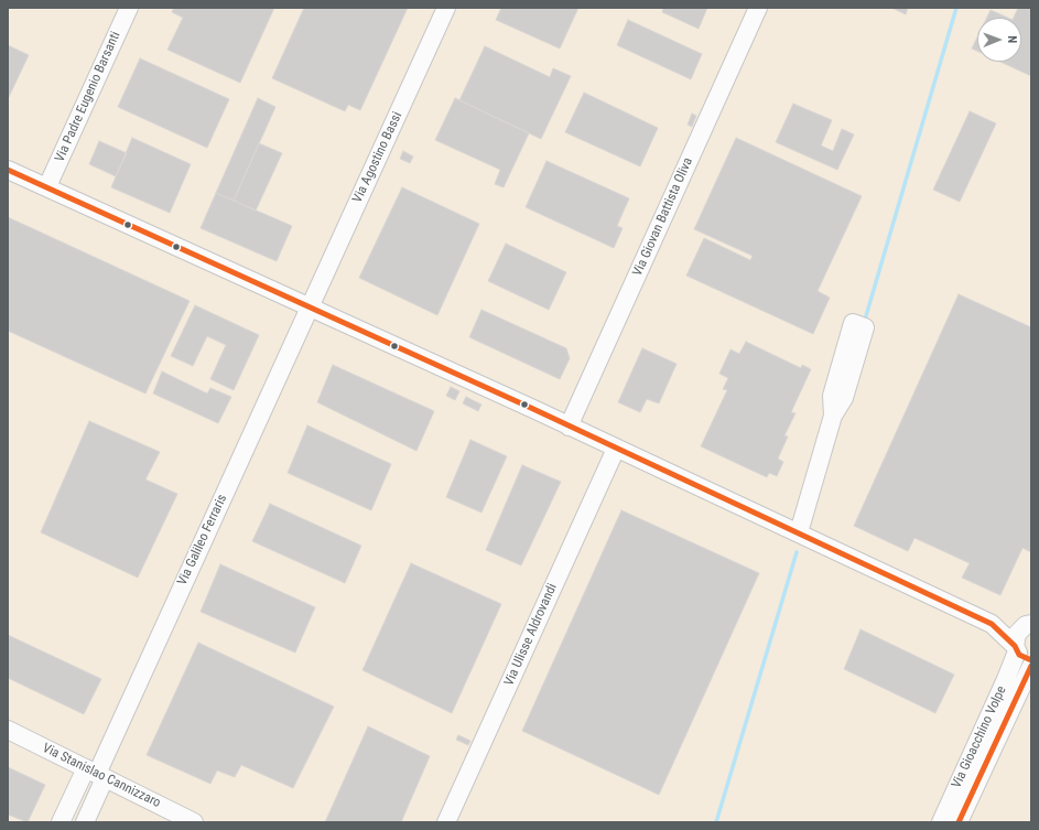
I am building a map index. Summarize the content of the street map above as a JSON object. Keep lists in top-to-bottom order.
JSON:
{
  "streets": {
    "street": [
      "Via Padre Eugenio Barsanti",
      "Via Agostino Bassi",
      "Via Giovan Battista Oliva",
      "Via Galileo Ferraris",
      "Via Ulisse Aldrovandi",
      "Via Gioacchino Volpe",
      "Via Stanislao Cannizzaro"
    ]
  },
  "crossings": [
    ["Via Agostino Bassi", "Via Galileo Ferraris"],
    ["Via Galileo Ferraris", "Via Stanislao Cannizzaro"]
  ],
  "north": "right"
}
